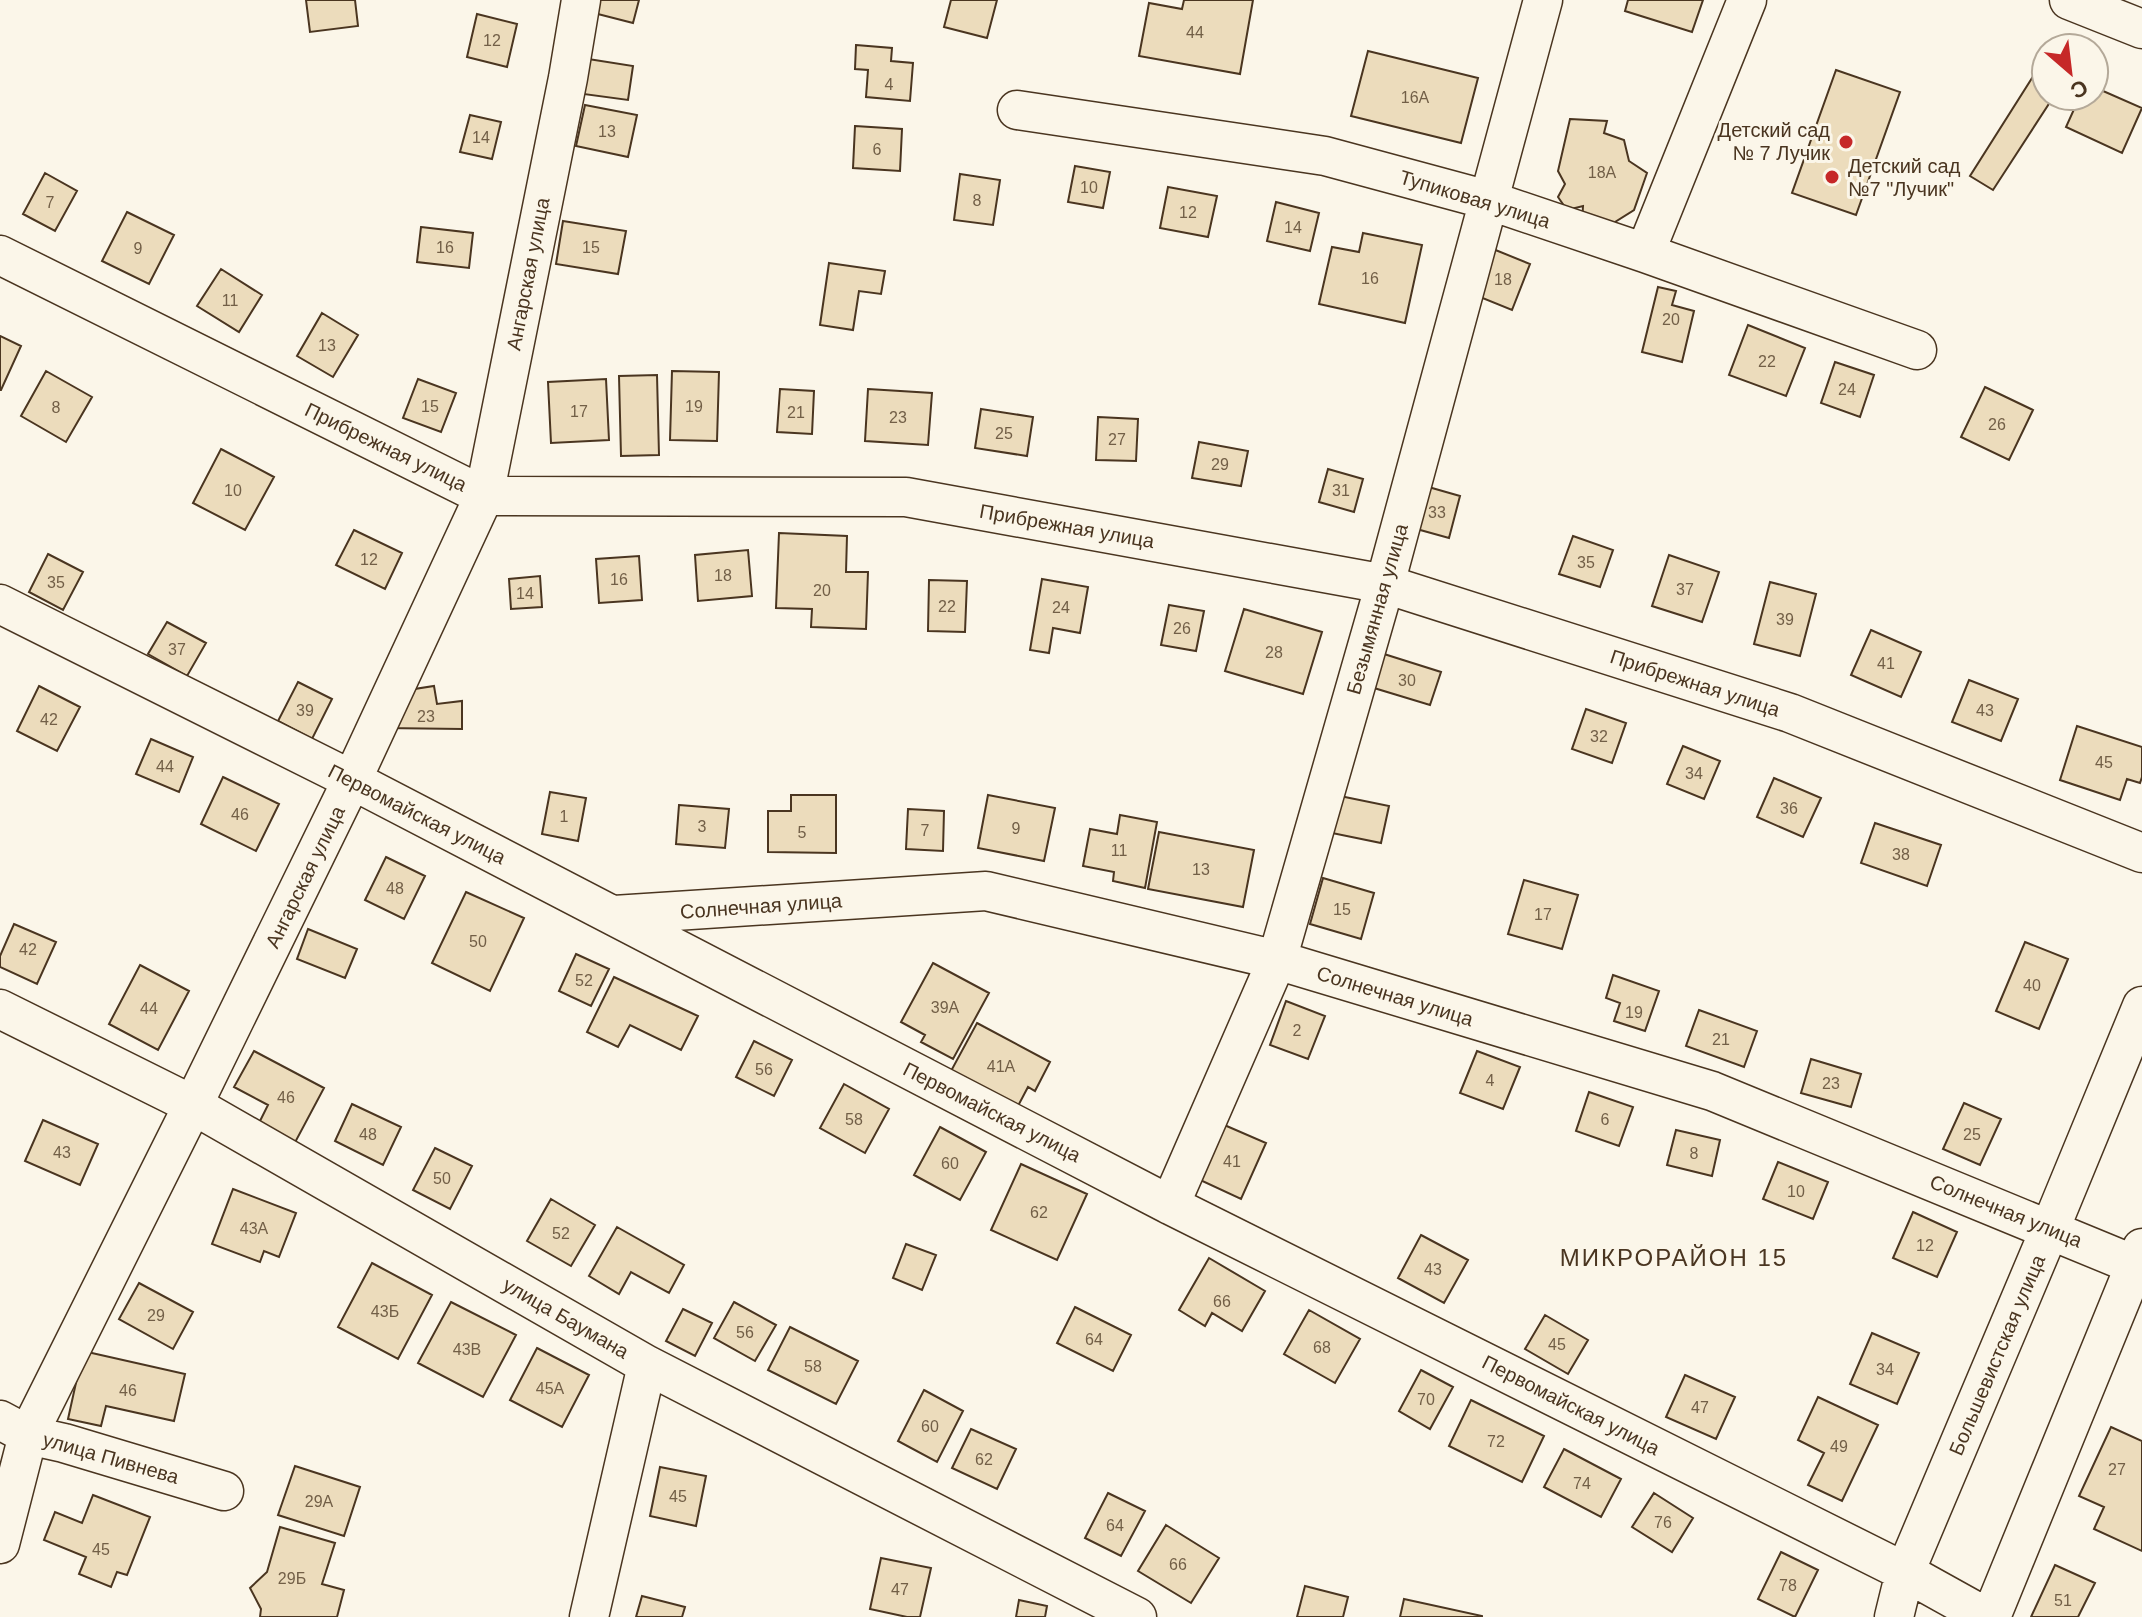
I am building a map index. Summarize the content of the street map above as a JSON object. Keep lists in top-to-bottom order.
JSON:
{
  "streets": {
    "street": [
      "Тупиковая улица",
      "Ангарская улица",
      "Прибрежная улица",
      "Безымянная улица",
      "Первомайская улица",
      "Солнечная улица",
      "улица Баумана",
      "Большевистская улица",
      "улица Пивнева"
    ]
  },
  "crossings": [
    ["Тупиковая улица", "Безымянная улица"],
    ["Ангарская улица", "Прибрежная улица"],
    ["Ангарская улица", "Первомайская улица"],
    ["Ангарская улица", "улица Баумана"],
    ["Ангарская улица", "улица Пивнева"],
    ["Прибрежная улица", "Безымянная улица"],
    ["Безымянная улица", "Первомайская улица"],
    ["Безымянная улица", "Солнечная улица"],
    ["Первомайская улица", "Солнечная улица"],
    ["Первомайская улица", "Большевистская улица"],
    ["Солнечная улица", "Большевистская улица"]
  ],
  "districts": ["МИКРОРАЙОН 15"],
  "places": ["Детский сад № 7 Лучик", "Детский сад №7 \"Лучик\""],
  "house_numbers": [
    "44",
    "12",
    "4",
    "16А",
    "13",
    "14",
    "6",
    "18А",
    "10",
    "8",
    "7",
    "12",
    "14",
    "16",
    "15",
    "9",
    "16",
    "18",
    "11",
    "20",
    "13",
    "22",
    "24",
    "15",
    "19",
    "8",
    "17",
    "21",
    "23",
    "26",
    "25",
    "27",
    "29",
    "10",
    "31",
    "33",
    "12",
    "35",
    "18",
    "16",
    "35",
    "37",
    "20",
    "14",
    "22",
    "24",
    "39",
    "26",
    "37",
    "28",
    "41",
    "30",
    "39",
    "43",
    "23",
    "42",
    "32",
    "45",
    "44",
    "34",
    "36",
    "46",
    "1",
    "3",
    "9",
    "7",
    "5",
    "11",
    "38",
    "13",
    "48",
    "15",
    "17",
    "50",
    "42",
    "52",
    "40",
    "39А",
    "44",
    "19",
    "2",
    "21",
    "41А",
    "56",
    "4",
    "23",
    "46",
    "58",
    "6",
    "48",
    "25",
    "43",
    "8",
    "41",
    "60",
    "50",
    "10",
    "62",
    "43А",
    "52",
    "12",
    "43",
    "66",
    "43Б",
    "29",
    "56",
    "64",
    "45",
    "68",
    "43В",
    "58",
    "34",
    "45А",
    "46",
    "70",
    "47",
    "60",
    "72",
    "49",
    "62",
    "27",
    "74",
    "45",
    "29А",
    "76",
    "64",
    "45",
    "66",
    "29Б",
    "78",
    "47",
    "51"
  ],
  "north": "bottom right"
}
